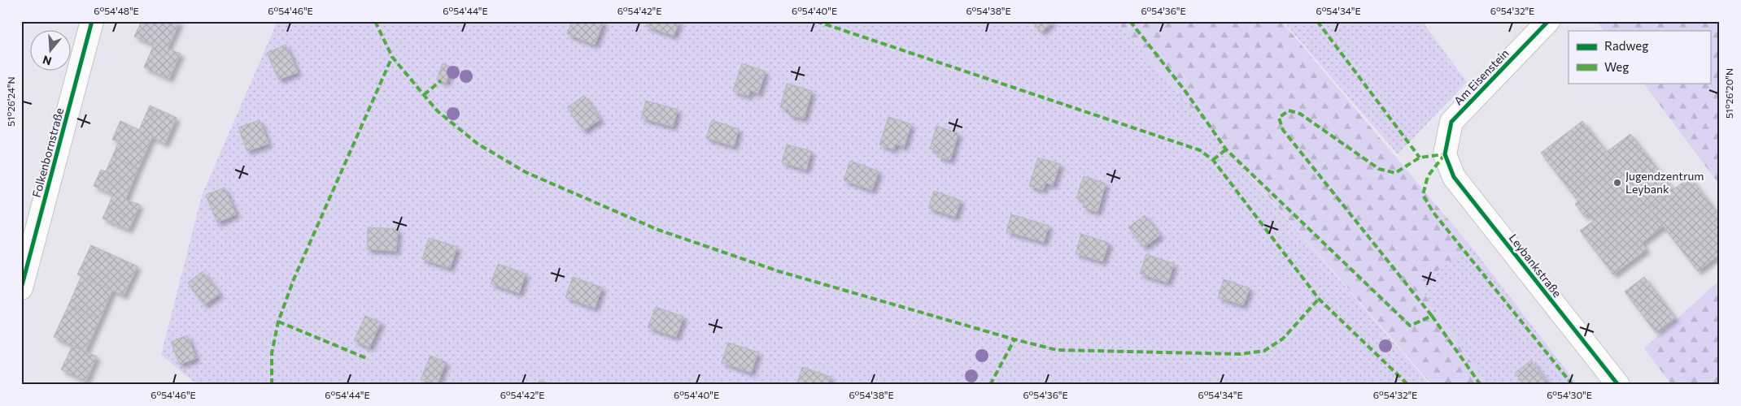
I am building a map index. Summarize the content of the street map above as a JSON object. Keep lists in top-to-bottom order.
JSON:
{
  "streets": {
    "street": ["Am Eisenstein", "Folkenbornstraße", "Leybankstraße"]
  },
  "crossings": [
    ["Am Eisenstein", "Leybankstraße"]
  ],
  "places": ["Jugendzentrum Leybank"],
  "legend": ["Radweg", "Weg"],
  "north": "bottom",
  "coordinates": [
    "6°54'48\"E",
    "6°54'46\"E",
    "6°54'44\"E",
    "6°54'42\"E",
    "6°54'40\"E",
    "6°54'38\"E",
    "6°54'36\"E",
    "6°54'34\"E",
    "6°54'32\"E",
    "51°26'20\"N",
    "51°26'24\"N",
    "6°54'30\"E"
  ]
}
